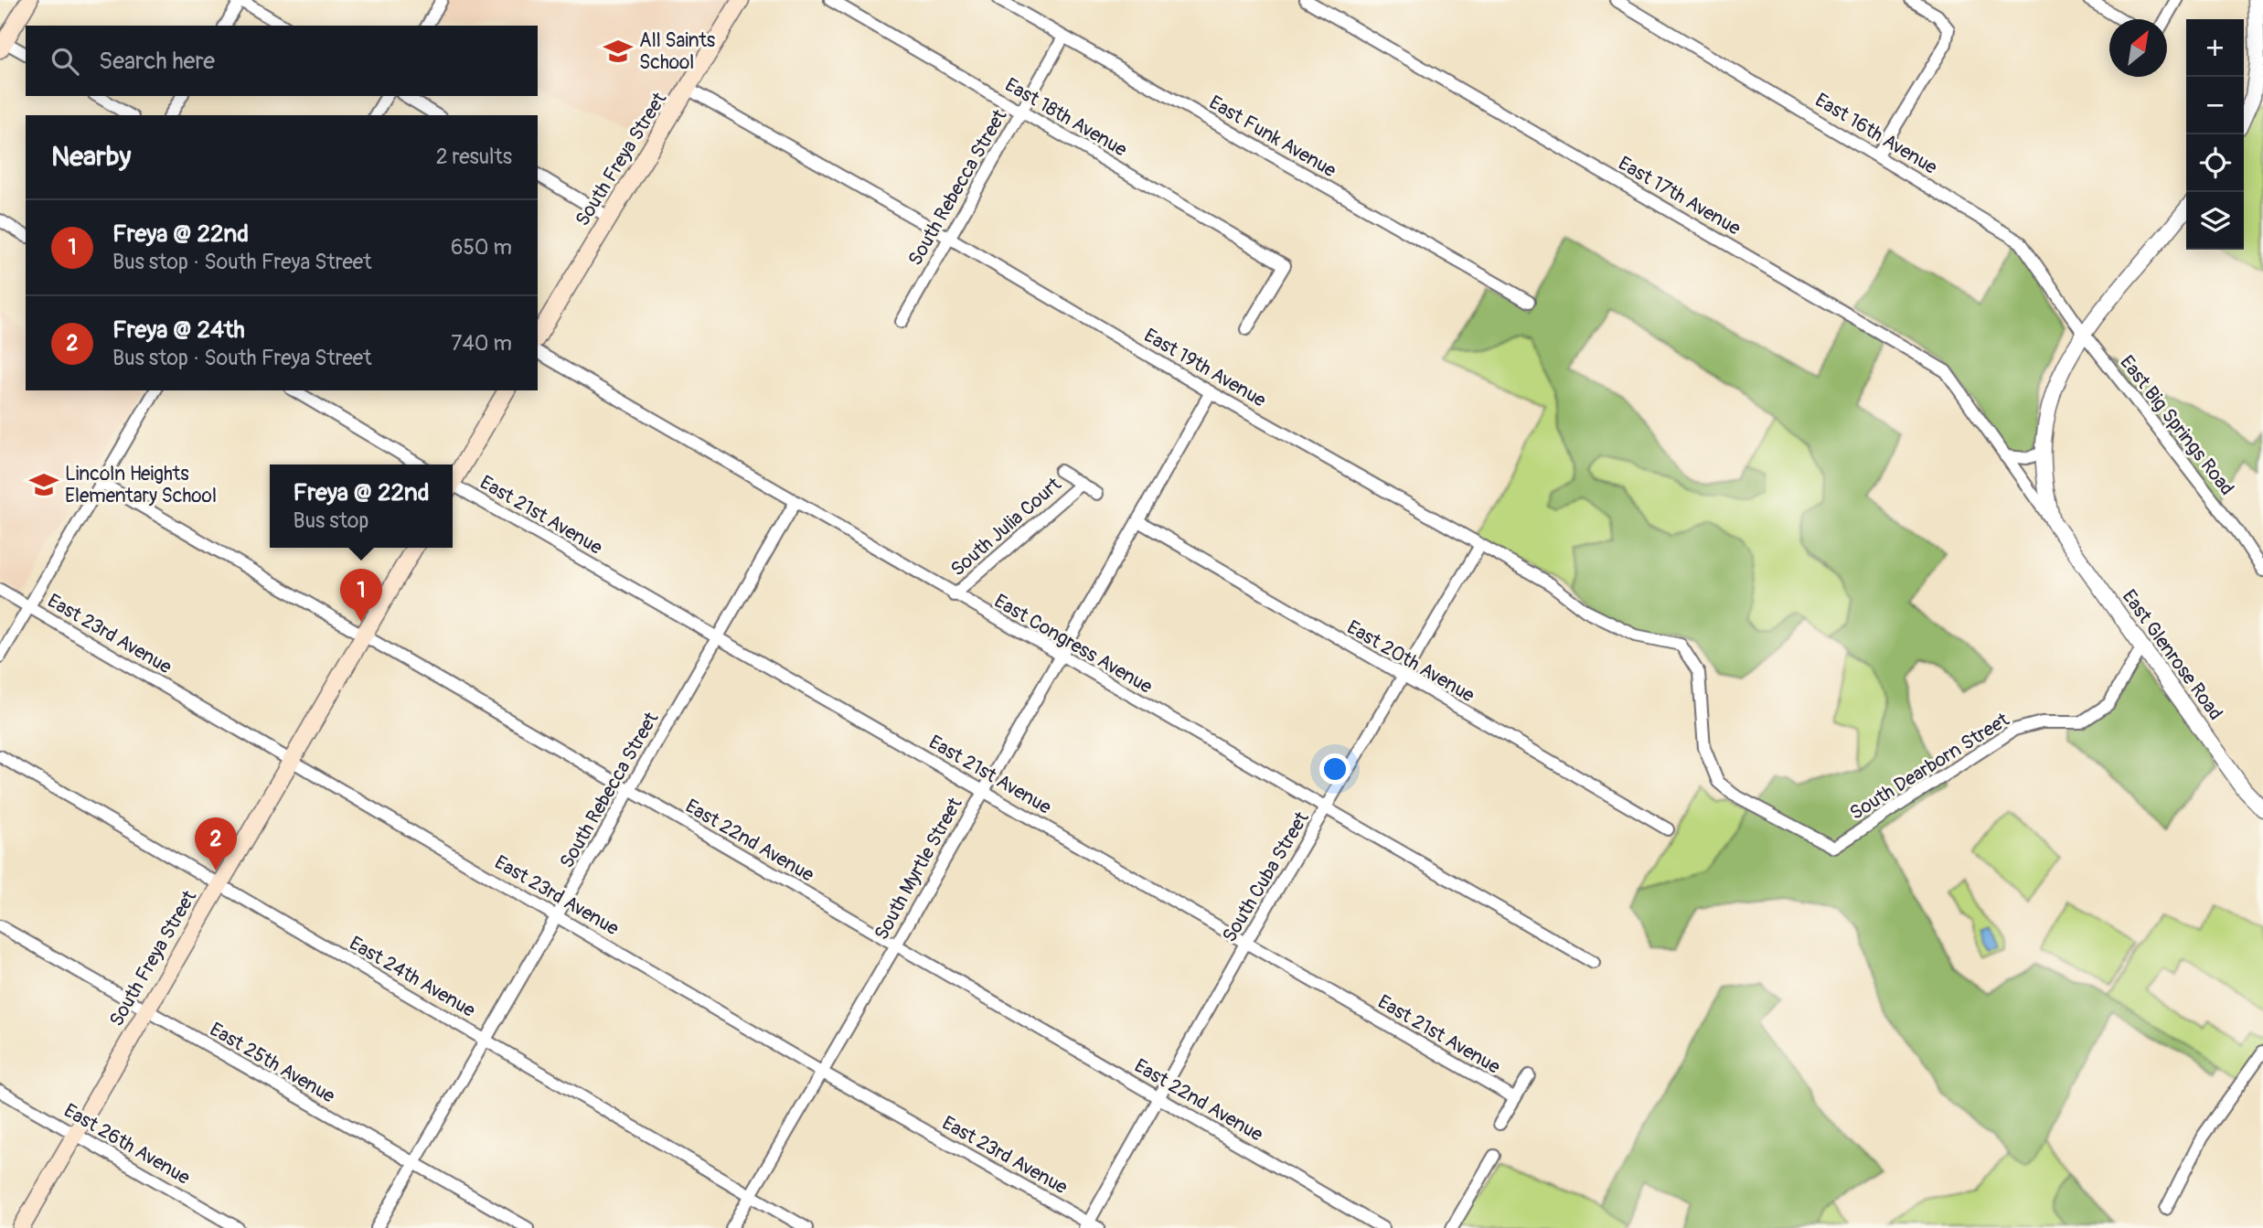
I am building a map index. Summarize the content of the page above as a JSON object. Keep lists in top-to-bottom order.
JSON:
{
  "streets": {
    "main road": ["South Freya Street"],
    "street": [
      "East 18th Avenue",
      "East 16th Avenue",
      "East Funk Avenue",
      "South Rebecca Street",
      "East 17th Avenue",
      "East 19th Avenue",
      "East Big Springs Road",
      "East 21st Avenue",
      "South Julia Court",
      "East 23rd Avenue",
      "East Congress Avenue",
      "East Glenrose Road",
      "East 20th Avenue",
      "South Dearborn Street",
      "East 22nd Avenue",
      "South Myrtle Street",
      "South Cuba Street",
      "East 24th Avenue",
      "East 25th Avenue",
      "East 26th Avenue"
    ]
  },
  "crossings": [
    ["East 18th Avenue", "South Rebecca Street"],
    ["East 16th Avenue", "East Big Springs Road"],
    ["East Funk Avenue", "South Rebecca Street"],
    ["South Freya Street", "East 19th Avenue"],
    ["South Freya Street", "East 23rd Avenue"],
    ["South Freya Street", "East 22nd Avenue"],
    ["South Freya Street", "East 24th Avenue"],
    ["South Freya Street", "East 25th Avenue"],
    ["South Freya Street", "East 26th Avenue"],
    ["South Rebecca Street", "East 19th Avenue"],
    ["South Rebecca Street", "East 21st Avenue"],
    ["South Rebecca Street", "East 23rd Avenue"],
    ["South Rebecca Street", "East Congress Avenue"],
    ["South Rebecca Street", "East 22nd Avenue"],
    ["South Rebecca Street", "East 24th Avenue"],
    ["South Rebecca Street", "East 25th Avenue"],
    ["East 17th Avenue", "East Glenrose Road"],
    ["East 19th Avenue", "South Dearborn Street"],
    ["East 19th Avenue", "South Myrtle Street"],
    ["East 19th Avenue", "South Cuba Street"],
    ["East 21st Avenue", "South Myrtle Street"],
    ["East 21st Avenue", "South Cuba Street"],
    ["South Julia Court", "East Congress Avenue"],
    ["East 23rd Avenue", "South Myrtle Street"],
    ["East 23rd Avenue", "South Cuba Street"],
    ["East Congress Avenue", "South Myrtle Street"],
    ["East Congress Avenue", "South Cuba Street"],
    ["East Glenrose Road", "South Dearborn Street"],
    ["East 20th Avenue", "South Myrtle Street"],
    ["East 20th Avenue", "South Cuba Street"],
    ["East 22nd Avenue", "South Myrtle Street"],
    ["East 22nd Avenue", "South Cuba Street"],
    ["South Myrtle Street", "East 24th Avenue"]
  ],
  "places": {
    "school or university": ["All Saints School", "Lincoln Heights Elementary School"]
  },
  "north": "top right",
  "page": {
    "map_buttons": ["+", "−"],
    "search": "Search here",
    "heading": ["Nearby", "2 results"],
    "list": [
      {
        "mark": "1",
        "name": "Freya @ 22nd",
        "note": "Bus stop · South Freya Street",
        "value": "650 m"
      },
      {
        "mark": "2",
        "name": "Freya @ 24th",
        "note": "Bus stop · South Freya Street",
        "value": "740 m"
      }
    ],
    "popup": ["Freya @ 22nd", "Bus stop"],
    "pins": ["1", "2"]
  }
}
